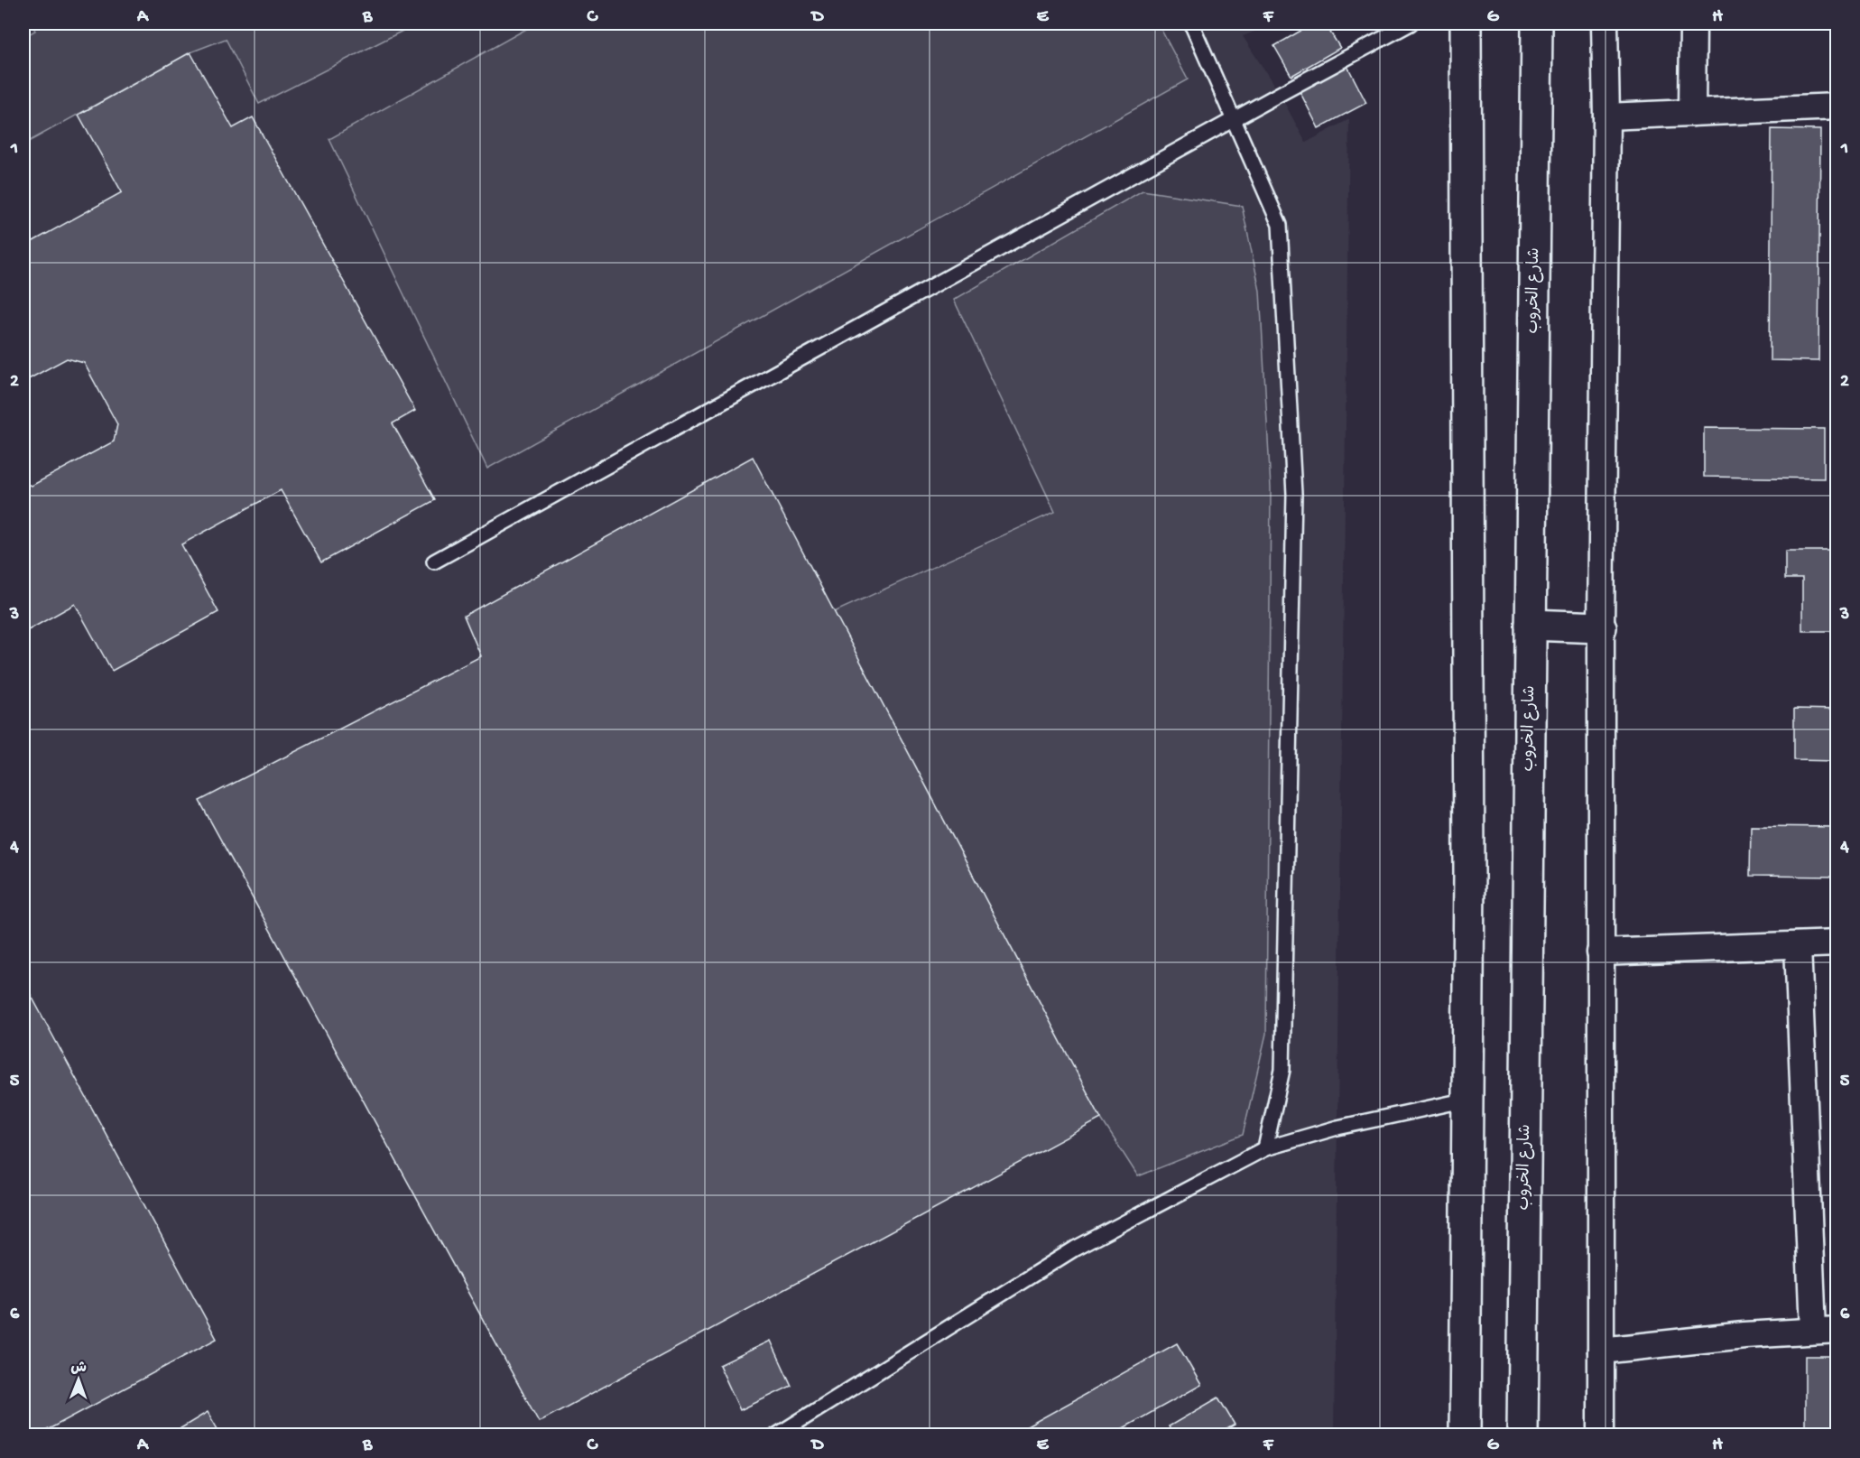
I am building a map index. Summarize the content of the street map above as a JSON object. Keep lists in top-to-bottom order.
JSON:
{
  "streets": {
    "main road": ["شارع الخروب"]
  },
  "north": "top",
  "grid": {
    "columns": [
      "A",
      "B",
      "C",
      "D",
      "E",
      "F",
      "G",
      "H"
    ],
    "rows": [
      "1",
      "2",
      "3",
      "4",
      "5",
      "6"
    ]
  }
}
